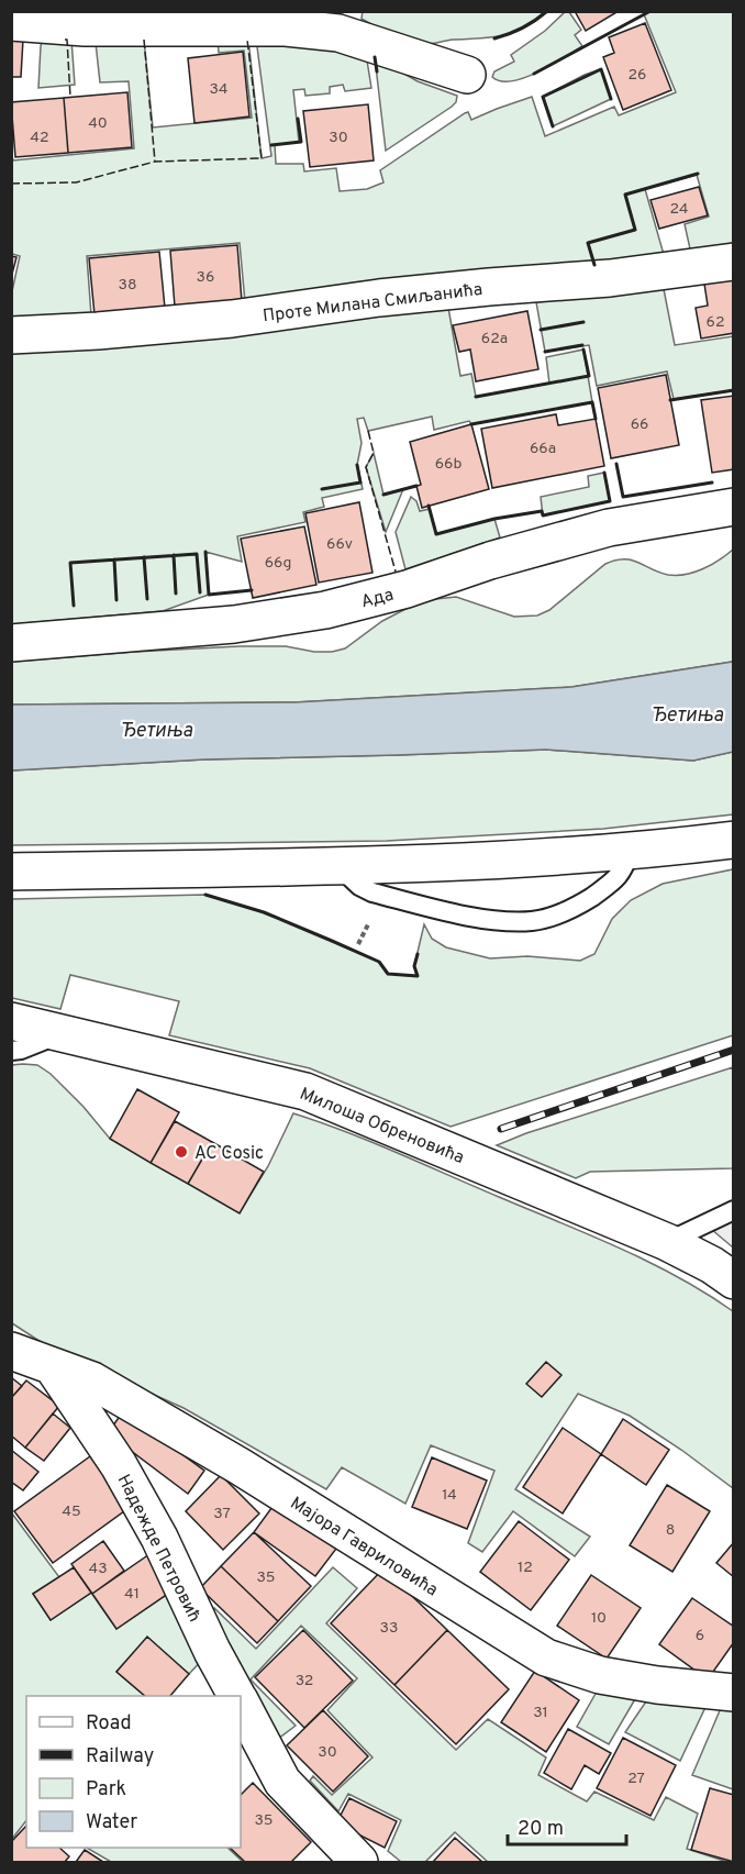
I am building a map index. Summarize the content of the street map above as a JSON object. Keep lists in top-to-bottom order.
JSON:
{
  "streets": {
    "street": [
      "Проте Милана Смиљанића",
      "Ада",
      "Милоша Обреновића",
      "Мајора Гавриловића",
      "Надежде Петровић"
    ]
  },
  "crossings": [
    ["Мајора Гавриловића", "Надежде Петровић"]
  ],
  "water": ["Ђетиња"],
  "places": ["AC Cosic"],
  "house_numbers": [
    "26",
    "34",
    "40",
    "42",
    "30",
    "24",
    "36",
    "38",
    "62",
    "62a",
    "66",
    "66a",
    "66b",
    "66v",
    "66g",
    "14",
    "45",
    "37",
    "8",
    "12",
    "43",
    "35",
    "41",
    "10",
    "33",
    "6",
    "32",
    "31",
    "30",
    "27",
    "35"
  ],
  "legend": [
    "Road",
    "Railway",
    "Park",
    "Water"
  ],
  "scale_bar": "20 m"
}
